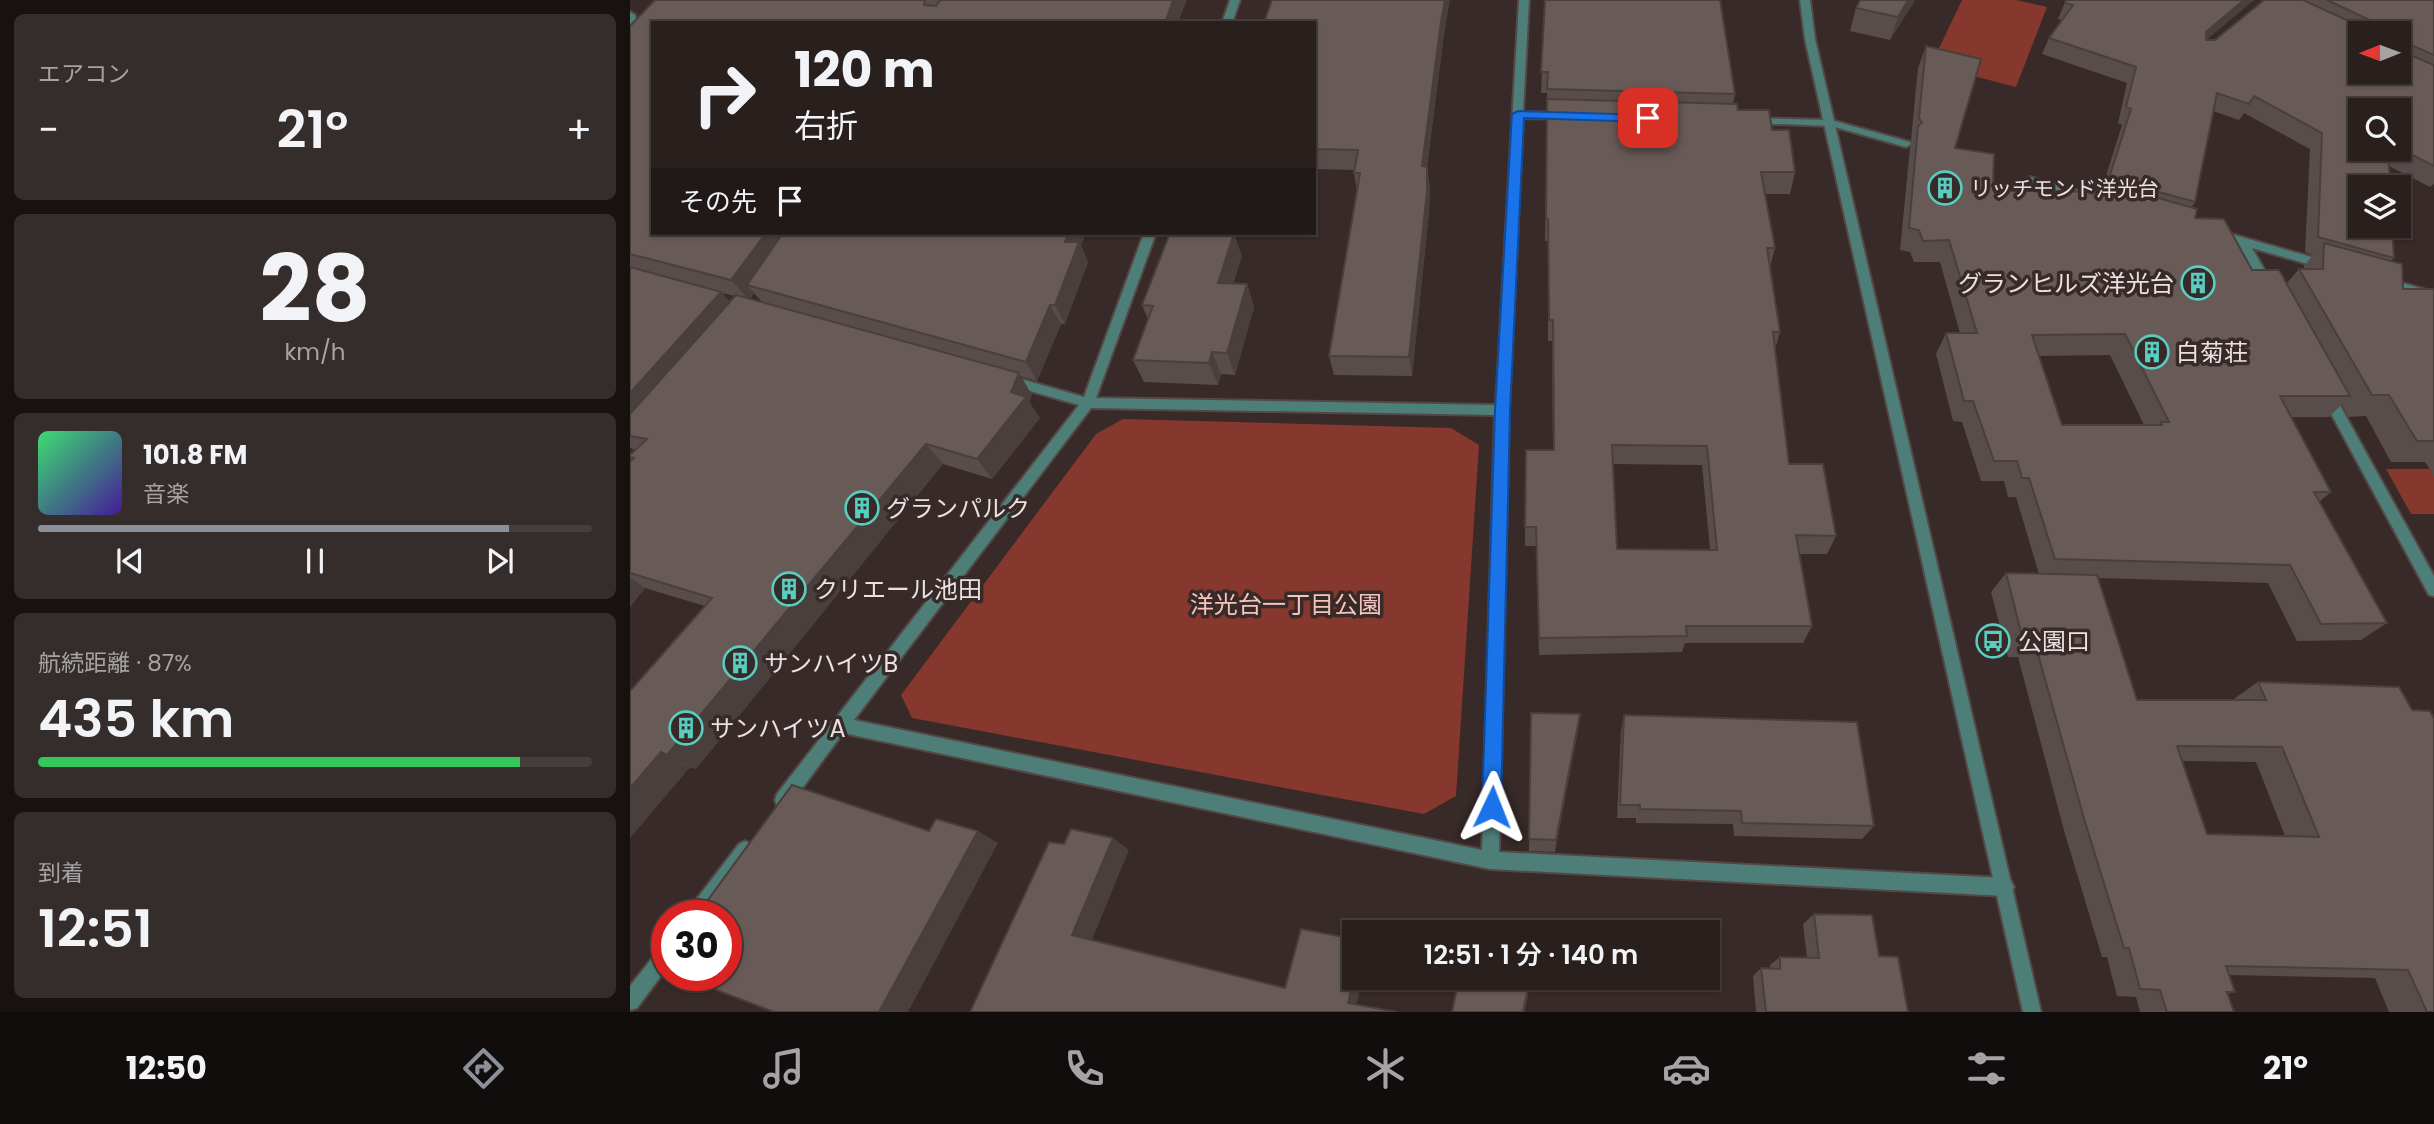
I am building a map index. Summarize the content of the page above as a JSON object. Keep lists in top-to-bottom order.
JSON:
{
  "parks": ["洋光台一丁目公園"],
  "places": {
    "building": [
      "リッチモンド洋光台",
      "グランヒルズ洋光台",
      "白菊荘",
      "グランパルク",
      "クリエール池田",
      "サンハイツB",
      "サンハイツA"
    ],
    "bus stop": ["公園口"]
  },
  "north": "left",
  "page": {
    "tile": [
      "エアコン",
      ["28", "km/h"],
      ["航続距離 · 87%", "435 km"],
      ["到着", "12:51"]
    ],
    "turn": ["120 m", "右折"],
    "heat": ["−", "21°", "+"],
    "then": "その先",
    "song": ["101.8 FM", "音楽"],
    "limit": "30",
    "trip": "12:51 · 1 分 · 140 m",
    "tabs": ["12:50", "21°"]
  }
}
